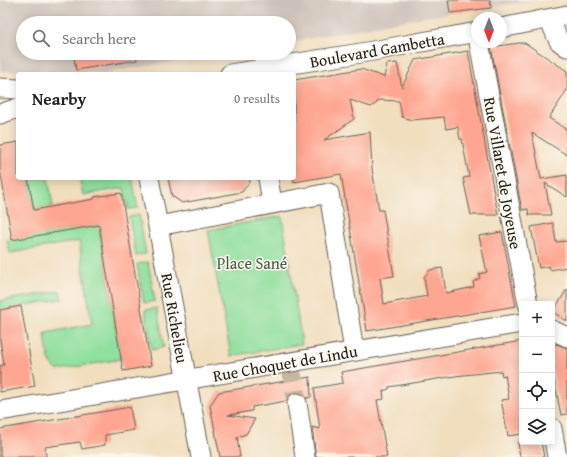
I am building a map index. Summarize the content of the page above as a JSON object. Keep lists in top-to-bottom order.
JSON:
{
  "streets": {
    "street": [
      "Boulevard Gambetta",
      "Rue Villaret de Joyeuse",
      "Rue Richelieu",
      "Rue Choquet de Lindu"
    ]
  },
  "crossings": [
    ["Rue Richelieu", "Rue Choquet de Lindu"]
  ],
  "parks": ["Place Sané"],
  "north": "bottom",
  "page": {
    "search": "Search here",
    "heading": ["Nearby", "0 results"],
    "map_buttons": ["+", "−"]
  }
}
